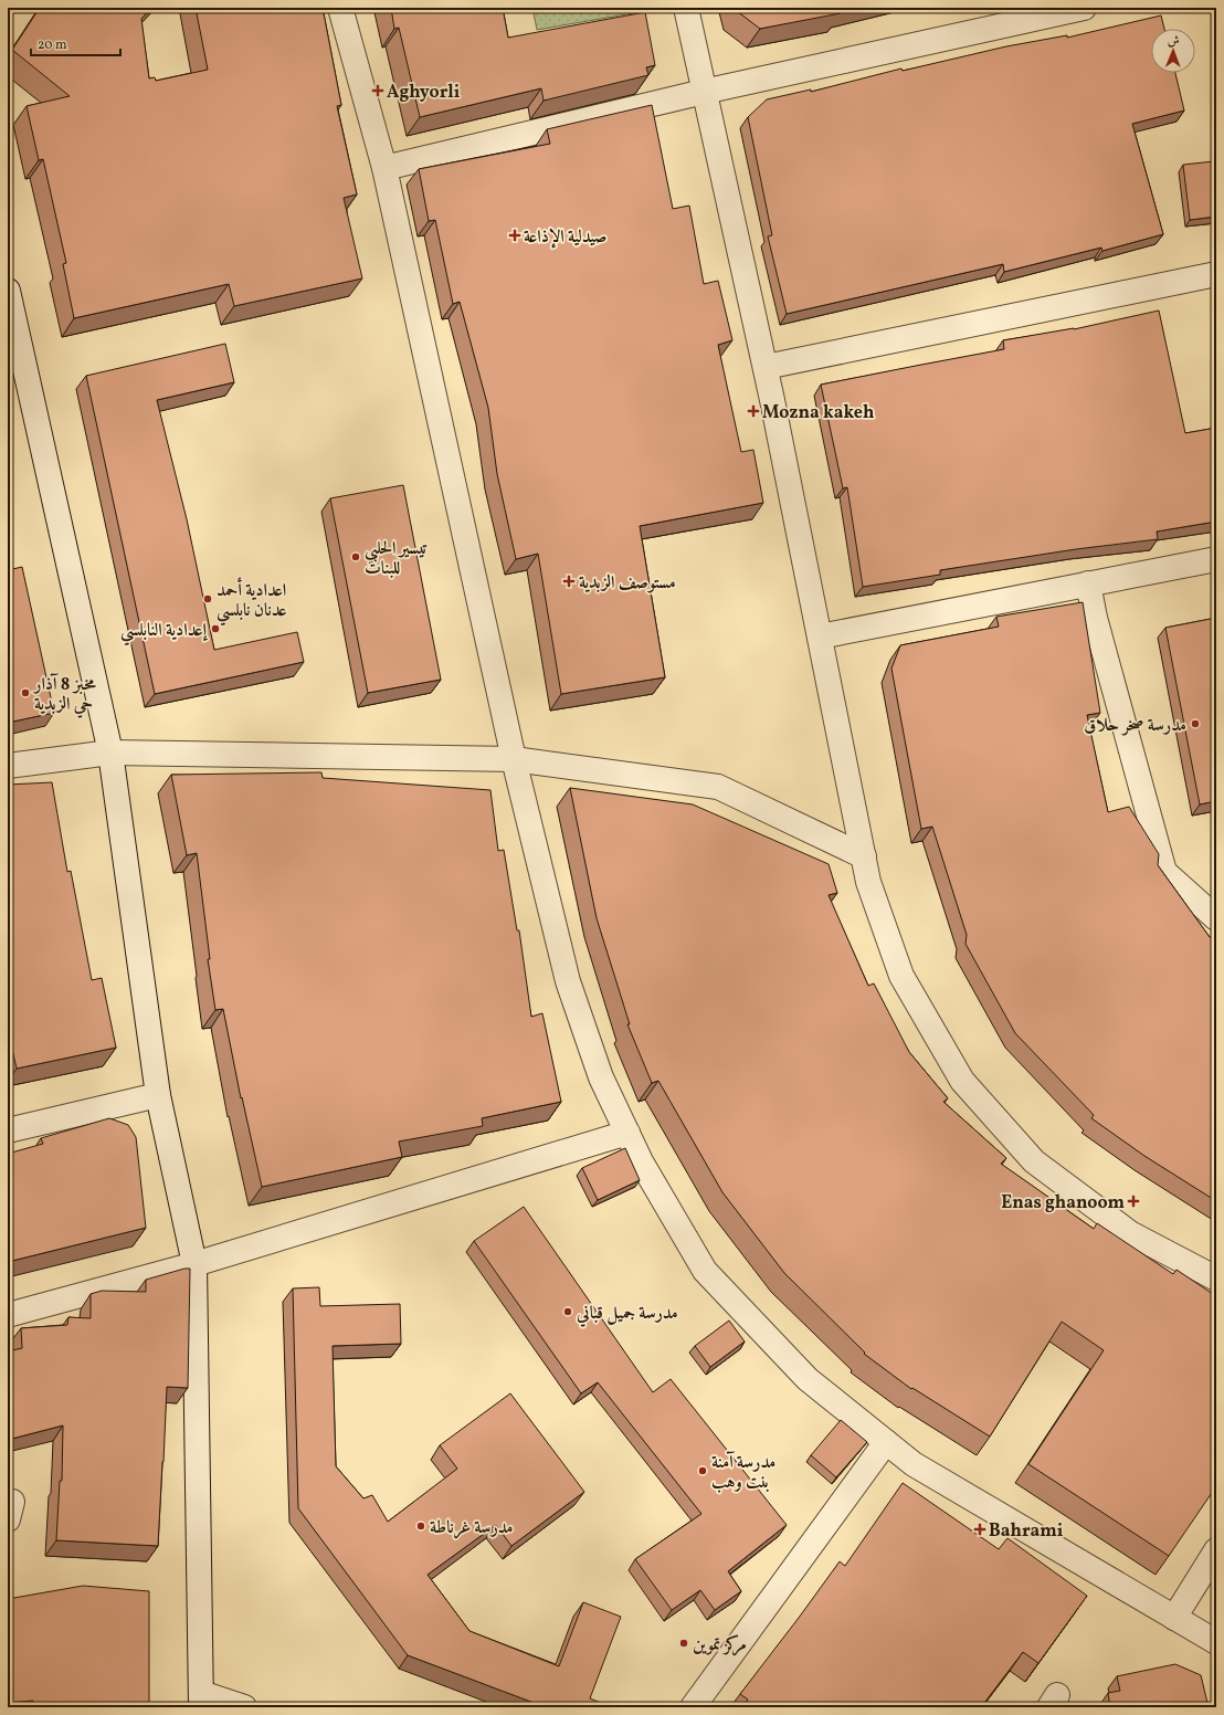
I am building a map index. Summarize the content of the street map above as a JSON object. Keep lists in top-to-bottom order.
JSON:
{
  "places": {
    "health": [
      "Aghyorli",
      "صيدلية الإذاعة",
      "Mozna kakeh",
      "مستوصف الزبدية",
      "Enas ghanoom",
      "Bahrami"
    ],
    "other": [
      "تيسير الحلبي للبنات",
      "اعدادية أحمد عدنان نابلسي",
      "إعدادية النابلسي",
      "مخبز 8 آذار حي الزبدية",
      "مدرسة صخر حلاق",
      "مدرسة جميل قباني",
      "مدرسة آمنة بنت وهب",
      "مدرسة غرناطة",
      "مركز تموين"
    ]
  },
  "scale_bar": "20 m",
  "north": "top"
}
